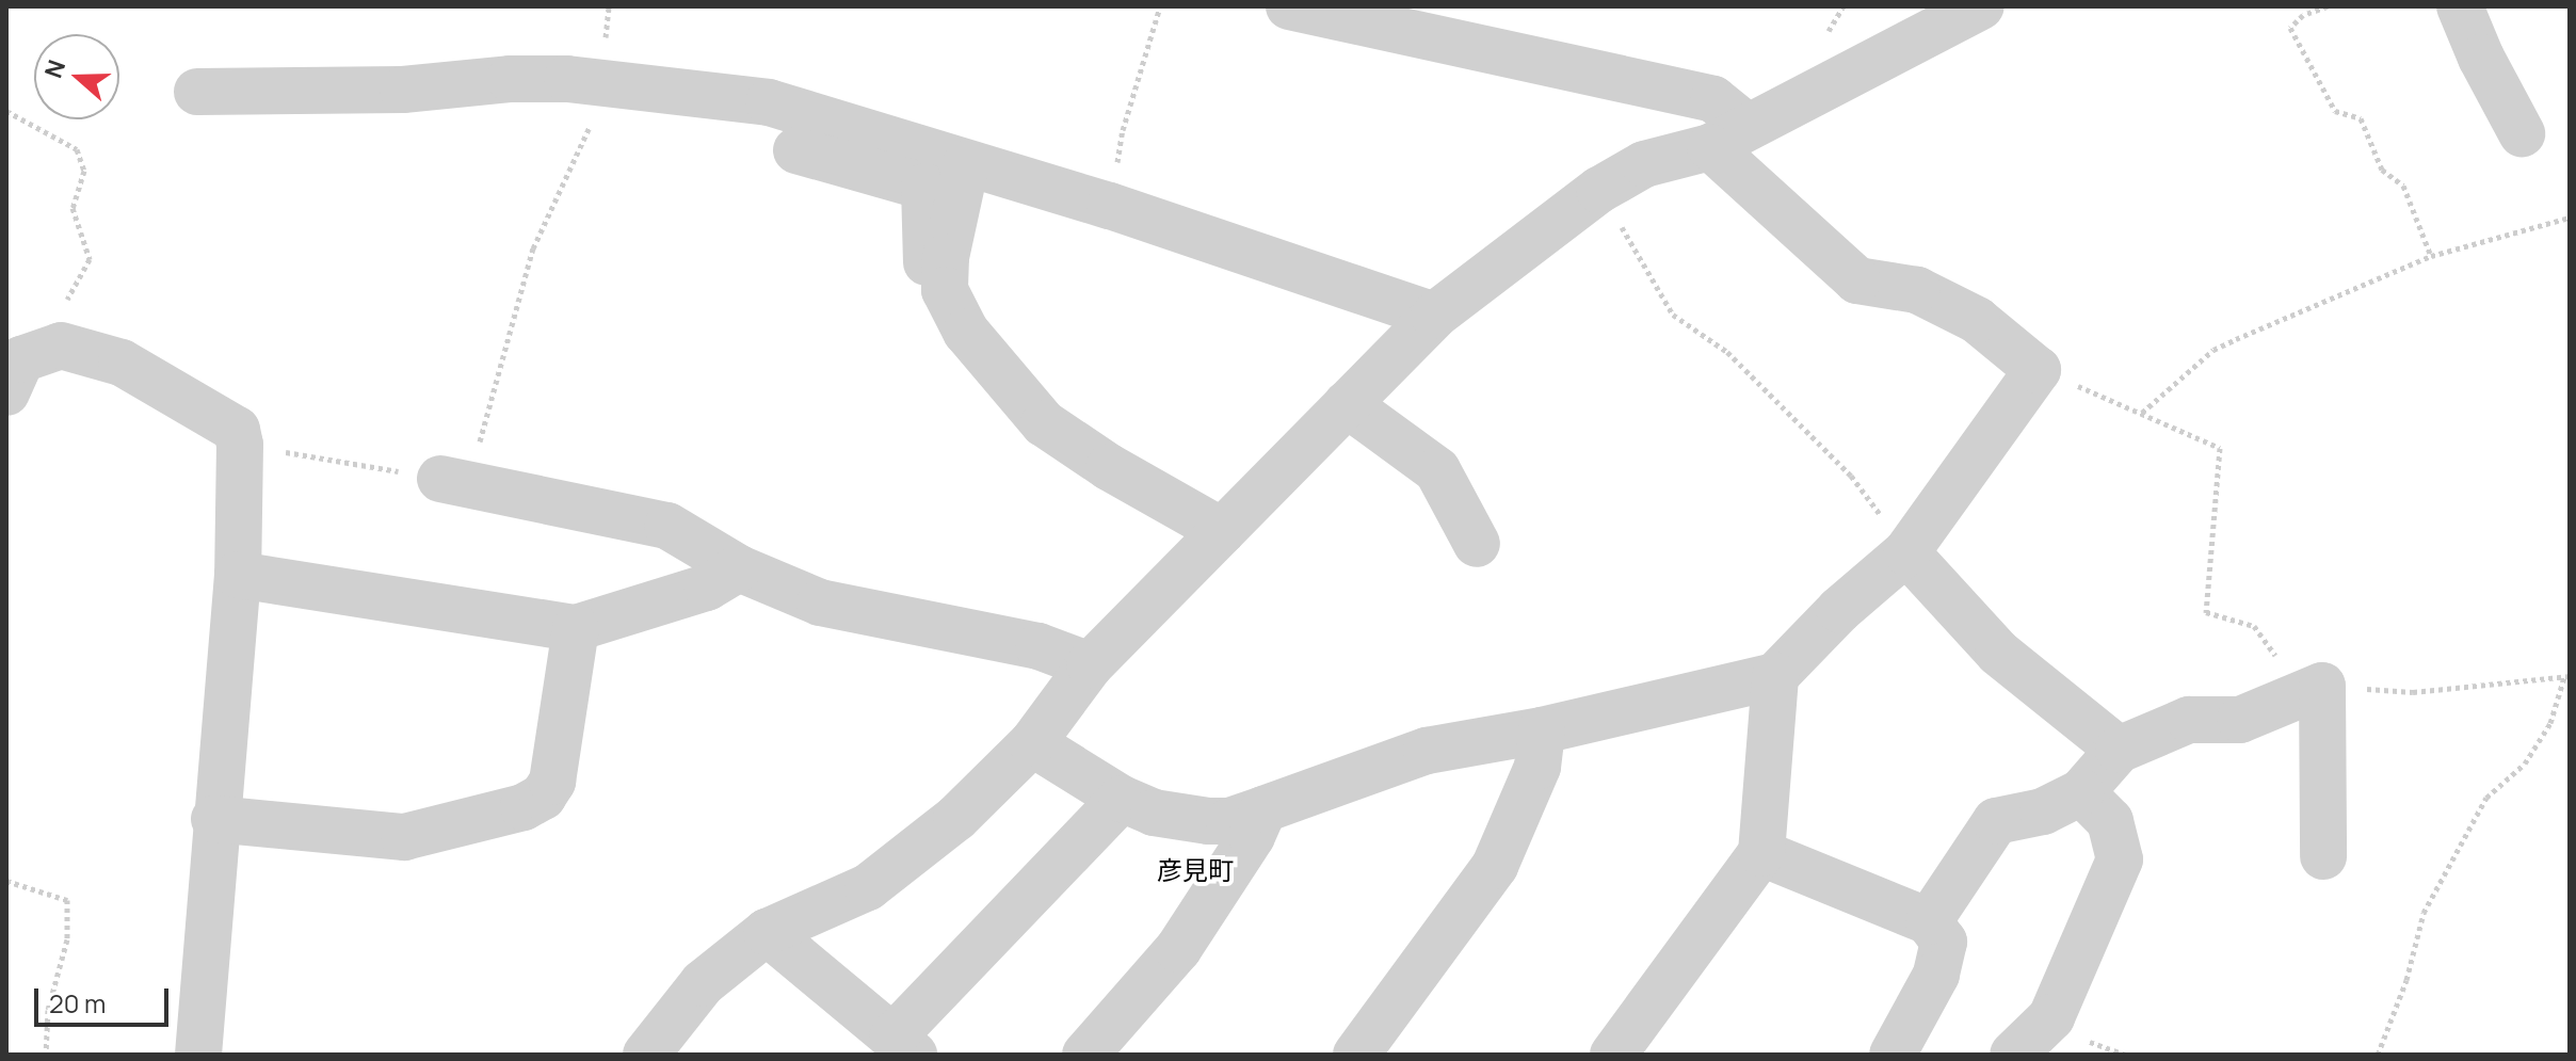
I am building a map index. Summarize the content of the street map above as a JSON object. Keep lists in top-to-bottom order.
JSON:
{
  "districts": ["彦見町"],
  "scale_bar": "20 m",
  "north": "left"
}
